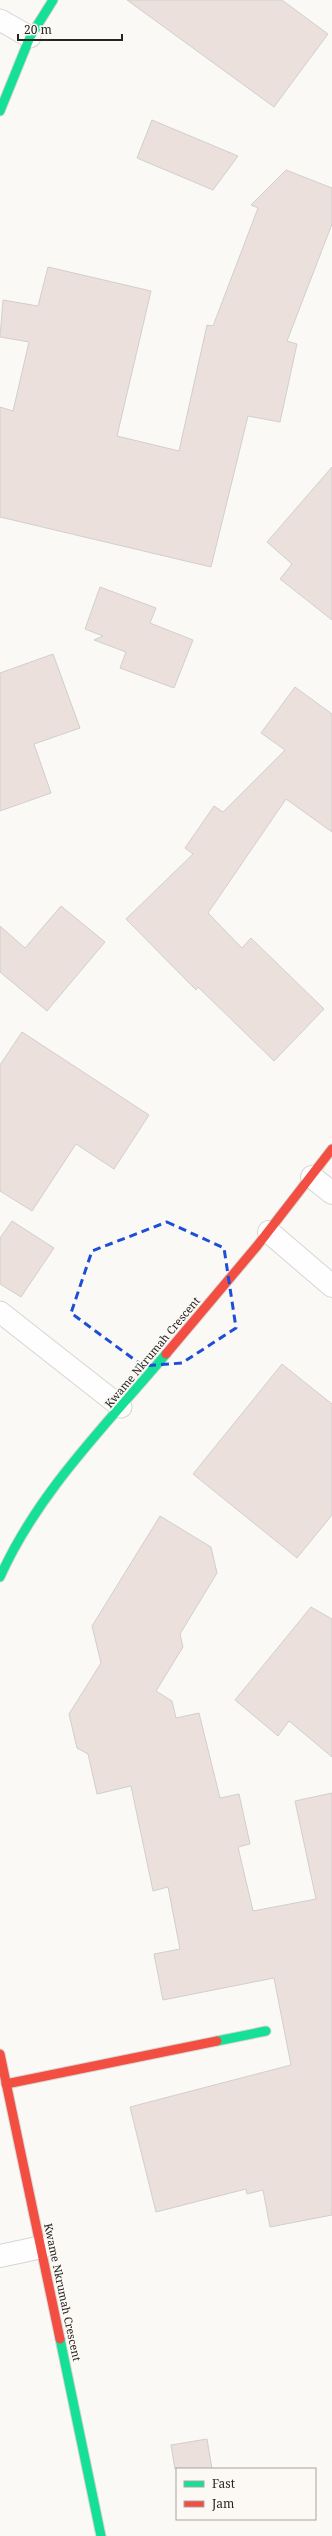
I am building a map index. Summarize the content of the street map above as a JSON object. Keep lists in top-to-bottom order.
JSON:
{
  "streets": {
    "street": ["Kwame Nkrumah Crescent"]
  },
  "legend": ["Fast", "Jam"],
  "scale_bar": "20 m"
}
